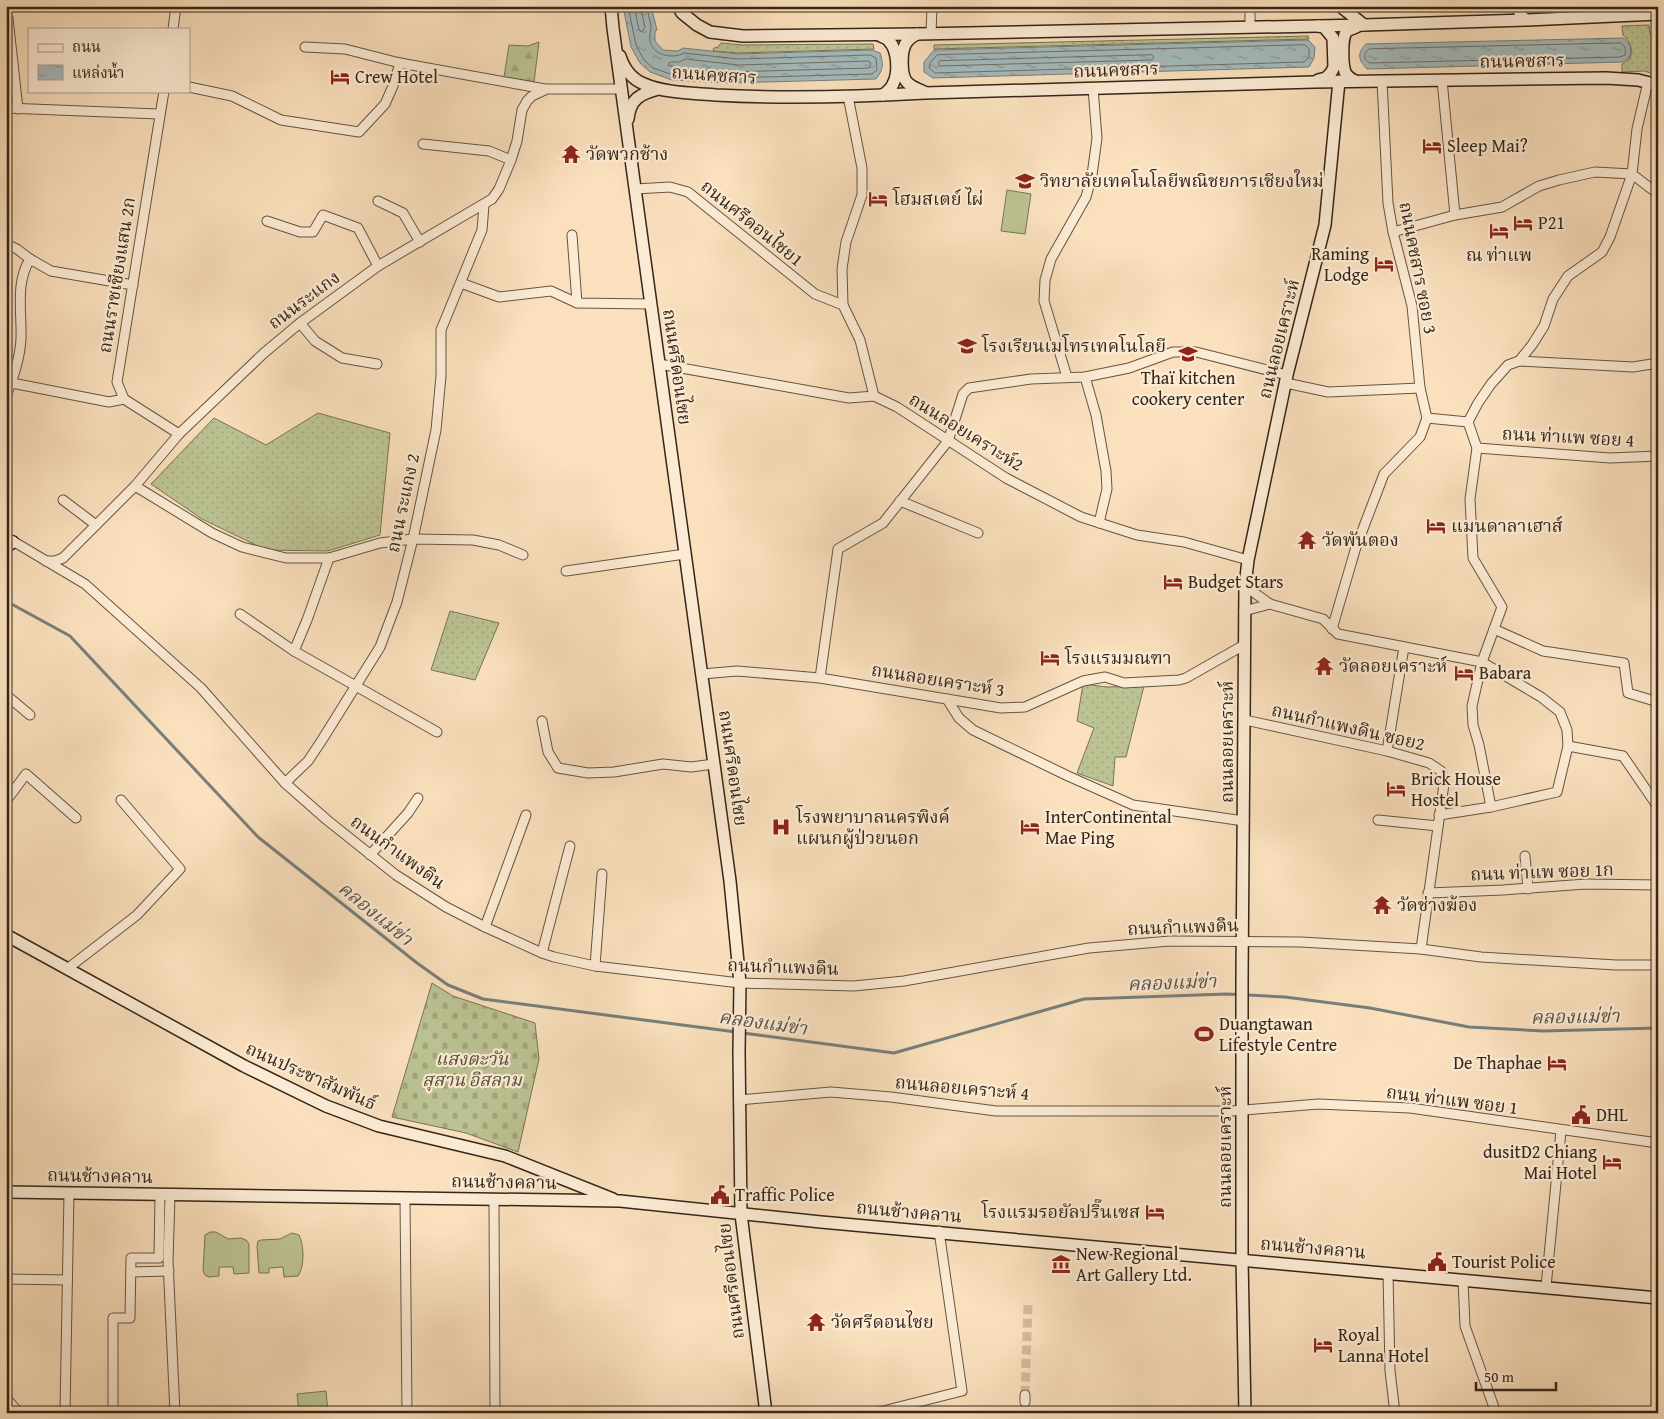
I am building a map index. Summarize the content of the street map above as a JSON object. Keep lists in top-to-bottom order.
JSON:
{
  "streets": {
    "street": [
      "ถนนคชสาร",
      "ถนนศรีดอนไชย1",
      "ถนนคชสาร ซอย 3",
      "ถนนราชเชียงแสน 2ก",
      "ถนนระแกง",
      "ถนนลอยเคราะห์",
      "ถนนศรีดอนไชย",
      "ถนนลอยเคราะห์2",
      "ถนน ท่าแพ ซอย 4",
      "ถนน ระแกง 2",
      "ถนนลอยเคราะห์ 3",
      "ถนนกำแพงดิน ซอย2",
      "ถนนกำแพงดิน",
      "ถนน ท่าแพ ซอย 1ก",
      "ถนนประชาสัมพันธ์",
      "ถนนลอยเคราะห์ 4",
      "ถนน ท่าแพ ซอย 1",
      "ถนนช้างคลาน"
    ]
  },
  "crossings": [
    ["ถนนคชสาร", "ถนนคชสาร ซอย 3"],
    ["ถนนคชสาร", "ถนนลอยเคราะห์"],
    ["ถนนคชสาร", "ถนนศรีดอนไชย"],
    ["ถนนศรีดอนไชย1", "ถนนศรีดอนไชย"],
    ["ถนนระแกง", "ถนน ระแกง 2"],
    ["ถนนระแกง", "ถนนกำแพงดิน"],
    ["ถนนลอยเคราะห์", "ถนนลอยเคราะห์2"],
    ["ถนนลอยเคราะห์", "ถนนลอยเคราะห์ 3"],
    ["ถนนลอยเคราะห์", "ถนนกำแพงดิน ซอย2"],
    ["ถนนลอยเคราะห์", "ถนนกำแพงดิน"],
    ["ถนนลอยเคราะห์", "ถนนลอยเคราะห์ 4"],
    ["ถนนลอยเคราะห์", "ถนน ท่าแพ ซอย 1"],
    ["ถนนลอยเคราะห์", "ถนนช้างคลาน"],
    ["ถนนศรีดอนไชย", "ถนนลอยเคราะห์ 3"],
    ["ถนนศรีดอนไชย", "ถนนกำแพงดิน"],
    ["ถนนศรีดอนไชย", "ถนนลอยเคราะห์ 4"],
    ["ถนนศรีดอนไชย", "ถนนช้างคลาน"],
    ["ถนน ระแกง 2", "ถนนกำแพงดิน"],
    ["ถนนกำแพงดิน ซอย2", "ถนนกำแพงดิน"],
    ["ถนนกำแพงดิน ซอย2", "ถนน ท่าแพ ซอย 1ก"],
    ["ถนนประชาสัมพันธ์", "ถนนช้างคลาน"],
    ["ถนนลอยเคราะห์ 4", "ถนน ท่าแพ ซอย 1"]
  ],
  "water": ["คลองแม่ข่า"],
  "parks": ["แสงตะวัน สุสาน อิสลาม"],
  "places": {
    "hotel": [
      "Crew Hotel",
      "Sleep Mai?",
      "โฮมสเตย์ ไผ่",
      "P21",
      "ณ ท่าแพ",
      "Raming Lodge",
      "แมนดาลาเฮาส์",
      "Budget Stars",
      "โรงแรมมณฑา",
      "Babara",
      "Brick House Hostel",
      "InterContinental Mae Ping",
      "De Thaphae",
      "dusitD2 Chiang Mai Hotel",
      "โรงแรมรอยัลปริ๊นเซส",
      "Royal Lanna Hotel"
    ],
    "temple": [
      "วัดพวกช้าง",
      "วัดพันตอง",
      "วัดลอยเคราะห์",
      "วัดช่างฆ้อง",
      "วัดศรีดอนไชย"
    ],
    "school or university": ["วิทยาลัยเทคโนโลยีพณิชยการเชียงใหม่", "โรงเรียนเมโทรเทคโนโลยี", "Thaï kitchen cookery center"],
    "hospital": ["โรงพยาบาลนครพิงค์ แผนกผู้ป่วยนอก"],
    "sports": ["Duangtawan Lifestyle Centre"],
    "public building": ["DHL", "Traffic Police", "Tourist Police"],
    "museum": ["New Regional Art Gallery Ltd."]
  },
  "legend": ["ถนน", "แหล่งน้ำ"],
  "scale_bar": "50 m"
}
